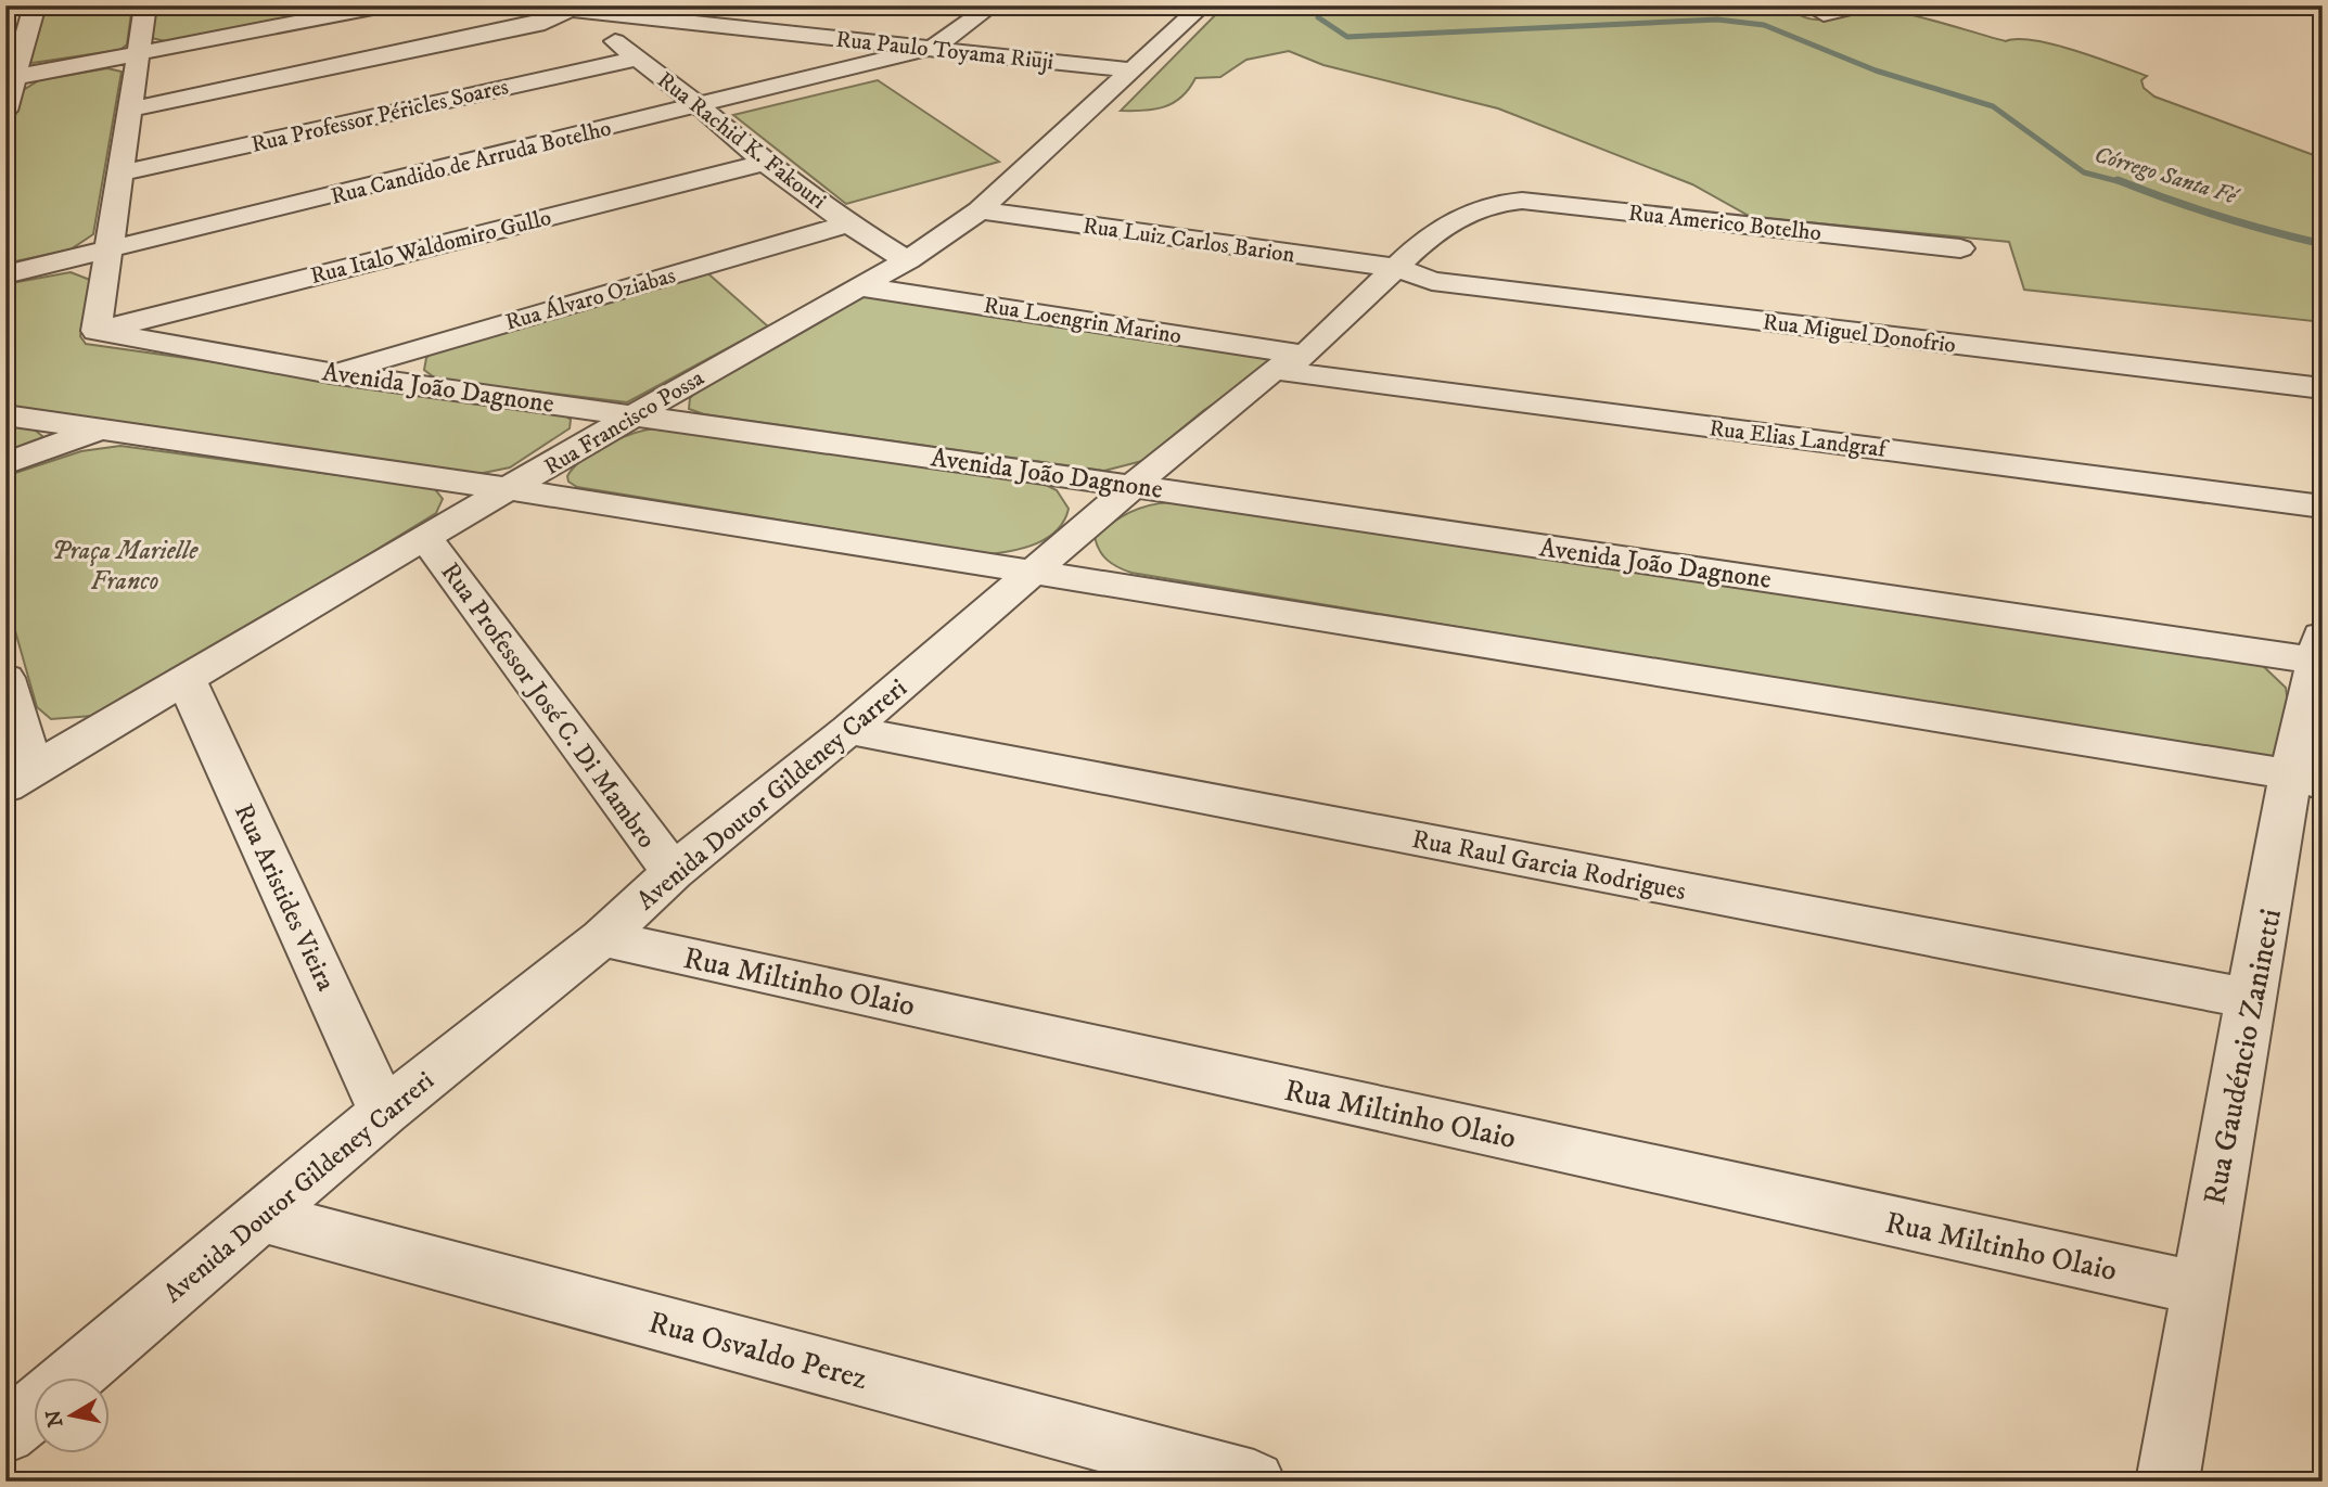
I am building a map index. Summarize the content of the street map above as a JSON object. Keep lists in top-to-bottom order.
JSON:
{
  "streets": {
    "street": [
      "Rua Paulo Toyama Riuji",
      "Rua Professor Péricles Soares",
      "Rua Rachid K. Fakouri",
      "Rua Candido de Arruda Botelho",
      "Rua Americo Botelho",
      "Rua Luiz Carlos Barion",
      "Rua Italo Waldomiro Gullo",
      "Rua Álvaro Oziabas",
      "Rua Loengrin Marino",
      "Rua Miguel Donofrio",
      "Avenida João Dagnone",
      "Rua Francisco Possa",
      "Rua Elias Landgraf",
      "Rua Professor José C. Di Mambro",
      "Avenida Doutor Gildeney Carreri",
      "Rua Raul Garcia Rodrigues",
      "Rua Aristides Vieira",
      "Rua Miltinho Olaio",
      "Rua Gaudéncio Zaninetti",
      "Rua Osvaldo Perez"
    ]
  },
  "crossings": [
    ["Rua Paulo Toyama Riuji", "Rua Rachid K. Fakouri"],
    ["Rua Paulo Toyama Riuji", "Rua Candido de Arruda Botelho"],
    ["Rua Paulo Toyama Riuji", "Rua Francisco Possa"],
    ["Rua Professor Péricles Soares", "Rua Rachid K. Fakouri"],
    ["Rua Rachid K. Fakouri", "Rua Candido de Arruda Botelho"],
    ["Rua Rachid K. Fakouri", "Rua Italo Waldomiro Gullo"],
    ["Rua Rachid K. Fakouri", "Rua Álvaro Oziabas"],
    ["Rua Rachid K. Fakouri", "Rua Francisco Possa"],
    ["Rua Americo Botelho", "Avenida Doutor Gildeney Carreri"],
    ["Rua Luiz Carlos Barion", "Rua Miguel Donofrio"],
    ["Rua Luiz Carlos Barion", "Rua Francisco Possa"],
    ["Rua Luiz Carlos Barion", "Avenida Doutor Gildeney Carreri"],
    ["Rua Italo Waldomiro Gullo", "Avenida João Dagnone"],
    ["Rua Álvaro Oziabas", "Avenida João Dagnone"],
    ["Rua Loengrin Marino", "Rua Francisco Possa"],
    ["Rua Loengrin Marino", "Rua Elias Landgraf"],
    ["Rua Loengrin Marino", "Avenida Doutor Gildeney Carreri"],
    ["Rua Miguel Donofrio", "Avenida Doutor Gildeney Carreri"],
    ["Avenida João Dagnone", "Rua Francisco Possa"],
    ["Avenida João Dagnone", "Avenida Doutor Gildeney Carreri"],
    ["Avenida João Dagnone", "Rua Gaudéncio Zaninetti"],
    ["Rua Francisco Possa", "Rua Professor José C. Di Mambro"],
    ["Rua Francisco Possa", "Rua Aristides Vieira"],
    ["Rua Elias Landgraf", "Avenida Doutor Gildeney Carreri"],
    ["Rua Professor José C. Di Mambro", "Avenida Doutor Gildeney Carreri"],
    ["Avenida Doutor Gildeney Carreri", "Rua Raul Garcia Rodrigues"],
    ["Avenida Doutor Gildeney Carreri", "Rua Aristides Vieira"],
    ["Avenida Doutor Gildeney Carreri", "Rua Miltinho Olaio"],
    ["Avenida Doutor Gildeney Carreri", "Rua Osvaldo Perez"],
    ["Rua Raul Garcia Rodrigues", "Rua Gaudéncio Zaninetti"],
    ["Rua Miltinho Olaio", "Rua Gaudéncio Zaninetti"]
  ],
  "water": ["Córrego Santa Fé"],
  "parks": ["Praça Marielle Franco"],
  "north": "left"
}
